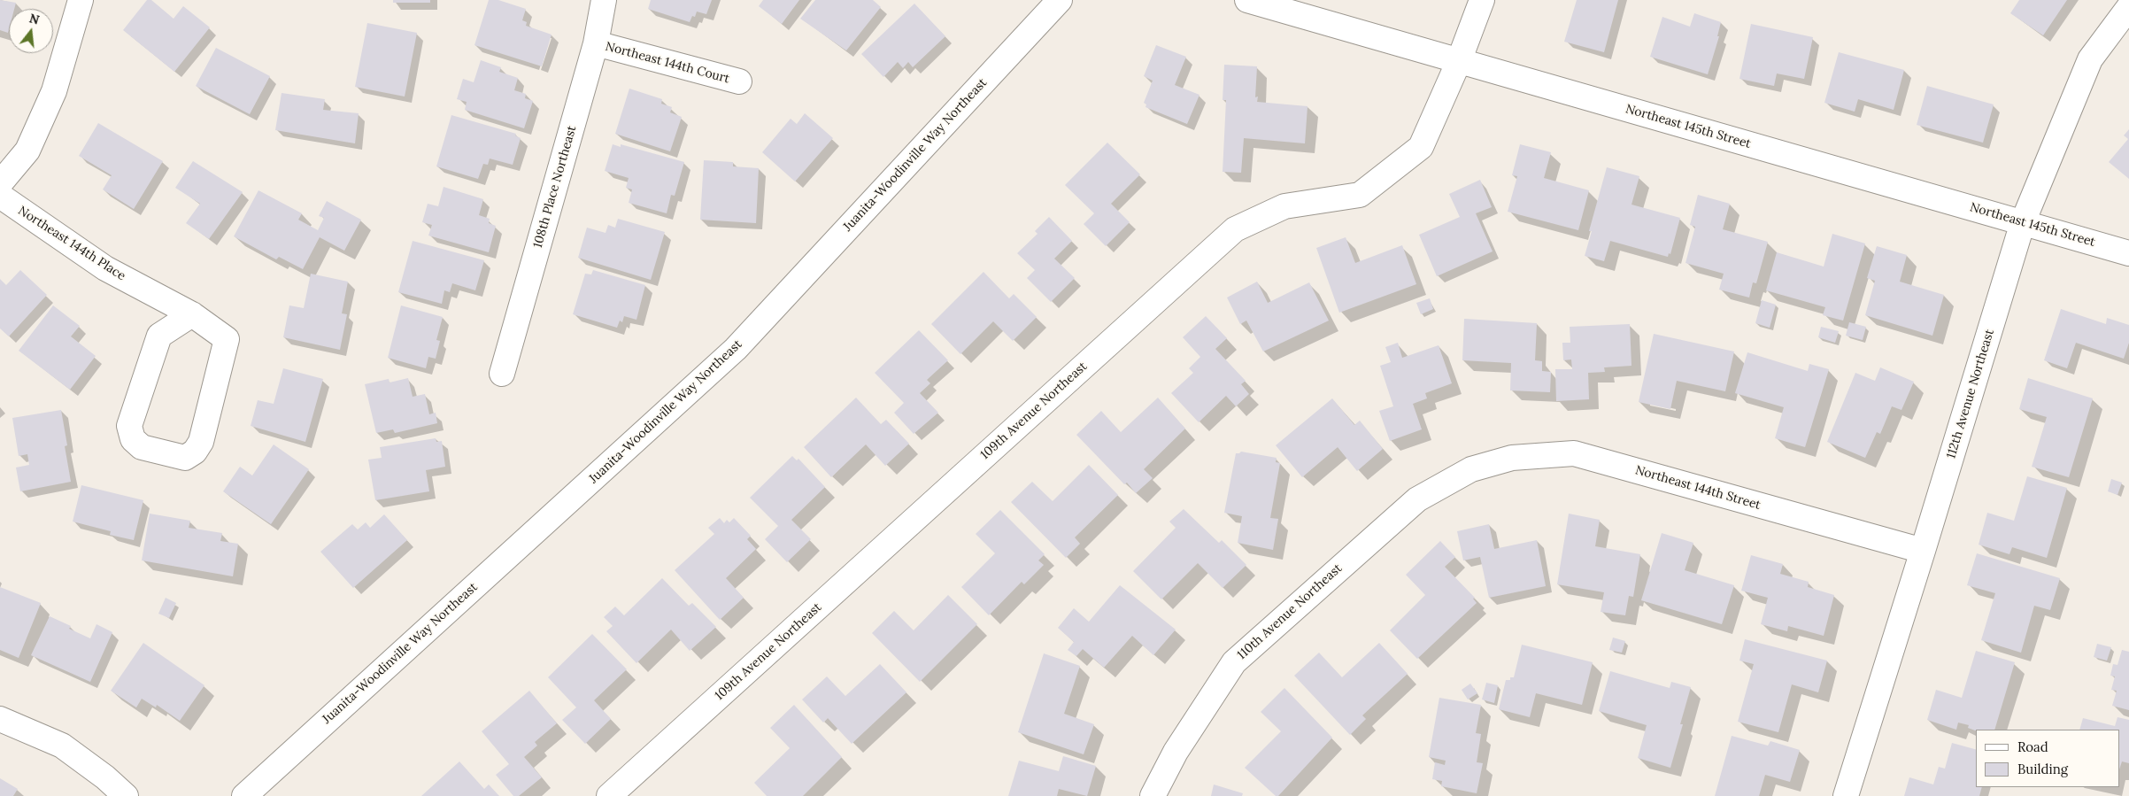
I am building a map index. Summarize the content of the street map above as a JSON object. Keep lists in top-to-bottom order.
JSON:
{
  "streets": {
    "street": [
      "Northeast 144th Court",
      "Northeast 145th Street",
      "Juanita-Woodinville Way Northeast",
      "108th Place Northeast",
      "Northeast 144th Place",
      "112th Avenue Northeast",
      "109th Avenue Northeast",
      "Northeast 144th Street",
      "110th Avenue Northeast"
    ]
  },
  "crossings": [
    ["Northeast 144th Court", "108th Place Northeast"],
    ["Northeast 145th Street", "112th Avenue Northeast"],
    ["Northeast 145th Street", "109th Avenue Northeast"],
    ["112th Avenue Northeast", "Northeast 144th Street"],
    ["Northeast 144th Street", "110th Avenue Northeast"]
  ],
  "legend": ["Road", "Building"],
  "north": "top"
}
